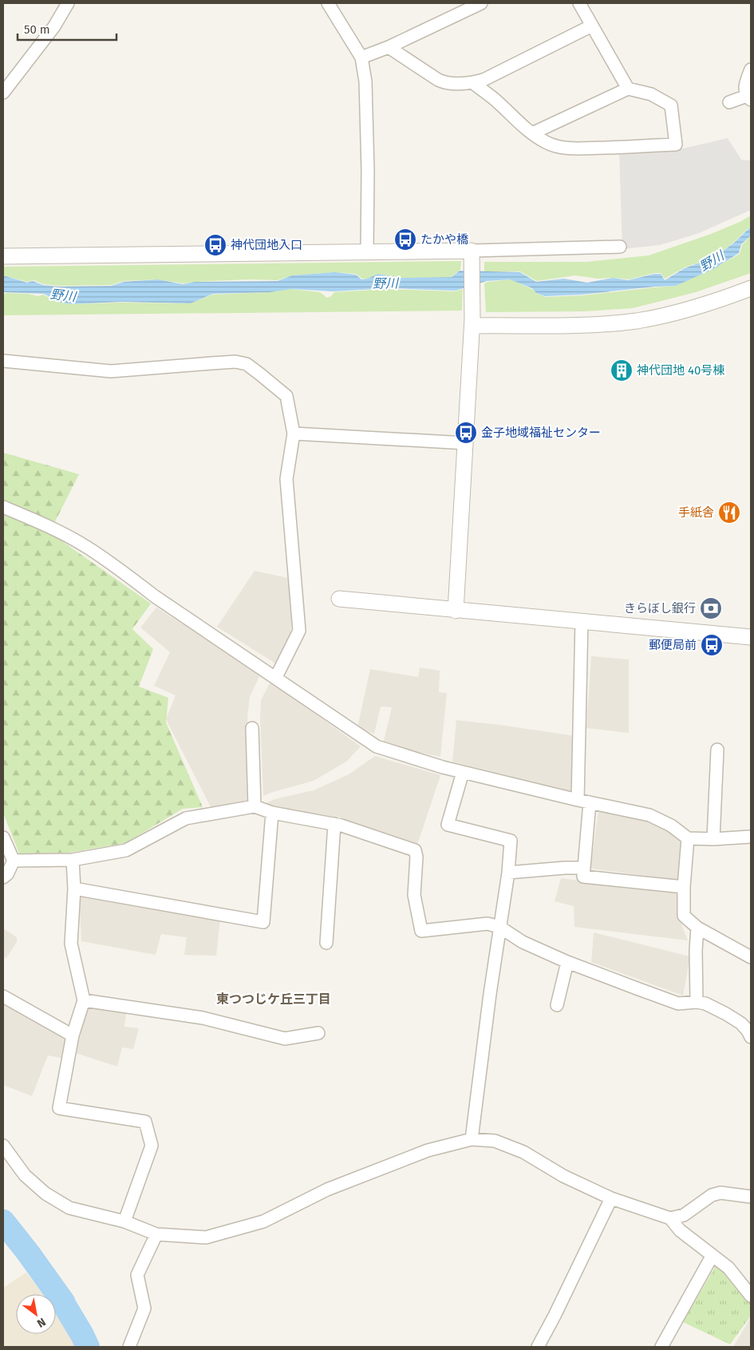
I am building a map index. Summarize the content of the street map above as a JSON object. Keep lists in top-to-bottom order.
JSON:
{
  "districts": ["東つつじケ丘三丁目"],
  "water": ["野川"],
  "places": {
    "bus stop": [
      "たかや橋",
      "神代団地入口",
      "金子地域福祉センター",
      "郵便局前"
    ],
    "building": ["神代団地 40号棟"],
    "restaurant": ["手紙舎"],
    "bank": ["きらぼし銀行"]
  },
  "scale_bar": "50 m",
  "north": "bottom right"
}
